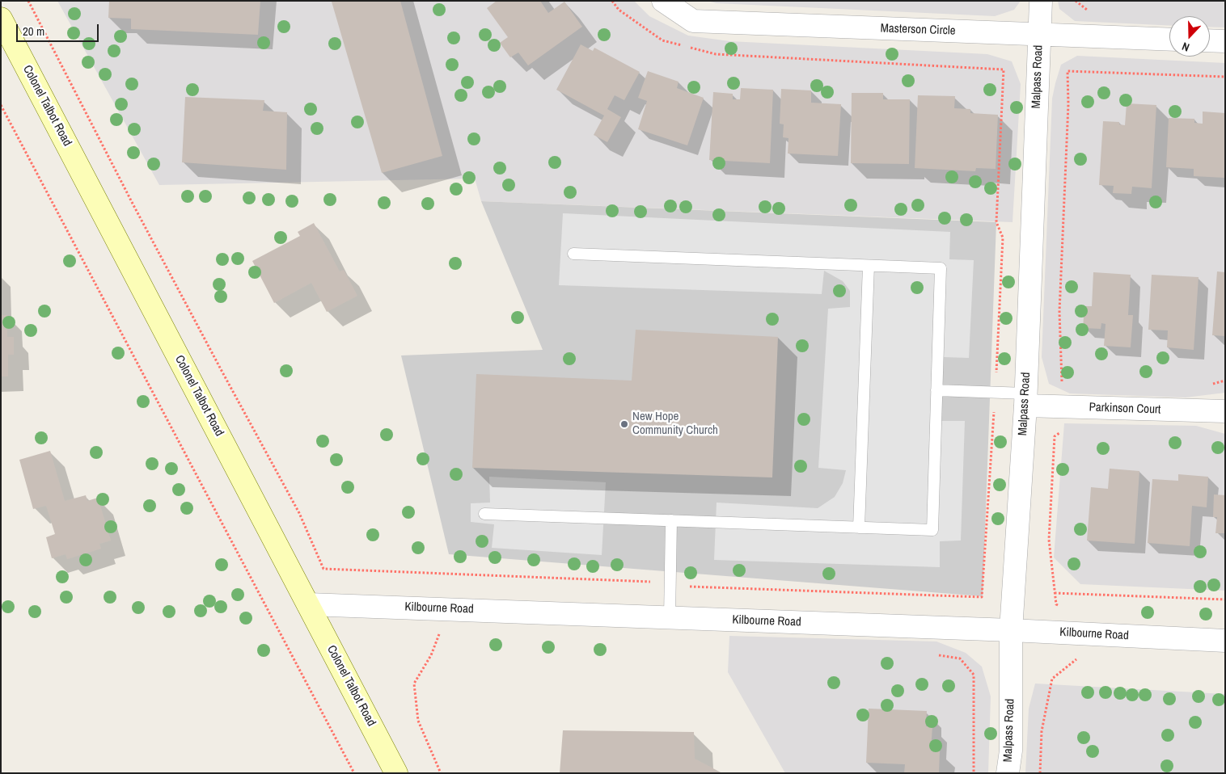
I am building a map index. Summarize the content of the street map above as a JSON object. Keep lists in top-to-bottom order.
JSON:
{
  "streets": {
    "main road": ["Colonel Talbot Road"],
    "street": [
      "Masterson Circle",
      "Malpass Road",
      "Parkinson Court",
      "Kilbourne Road"
    ]
  },
  "crossings": [
    ["Masterson Circle", "Malpass Road"],
    ["Malpass Road", "Parkinson Court"],
    ["Malpass Road", "Kilbourne Road"],
    ["Colonel Talbot Road", "Kilbourne Road"]
  ],
  "places": ["New Hope Community Church"],
  "scale_bar": "20 m",
  "north": "bottom"
}
